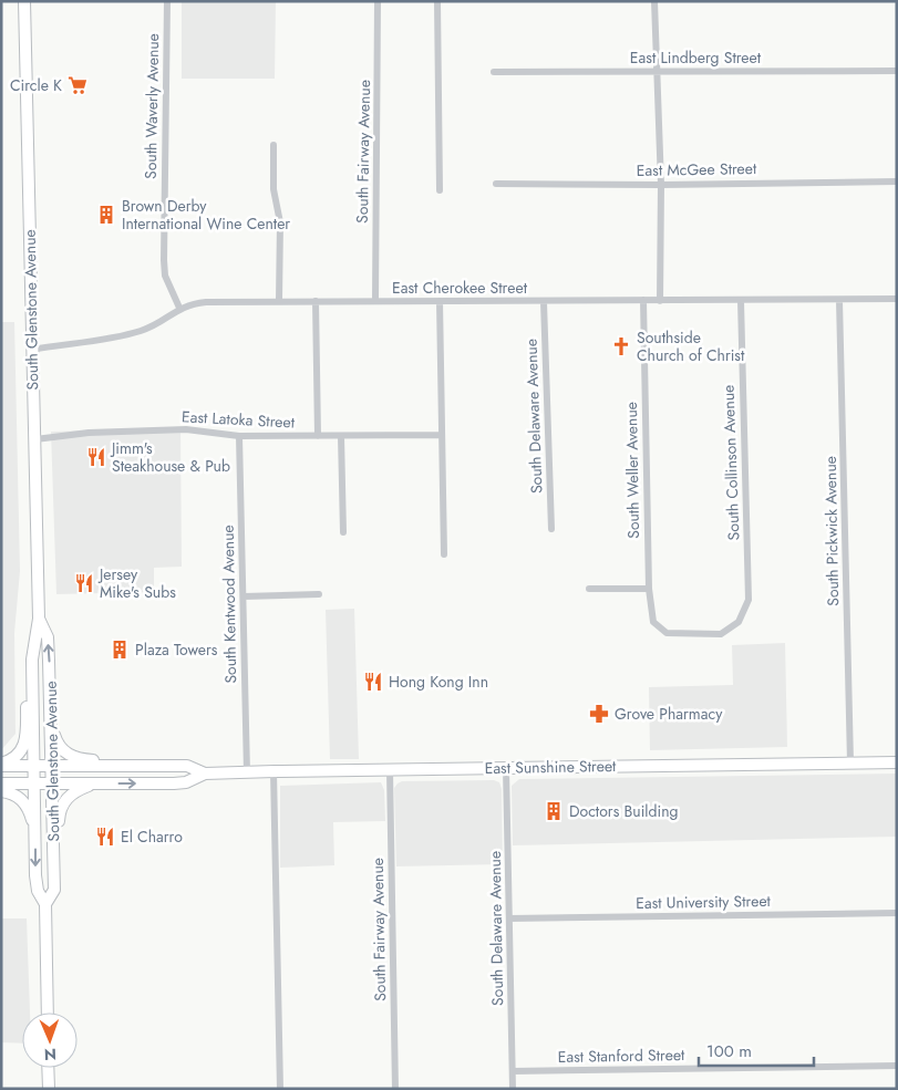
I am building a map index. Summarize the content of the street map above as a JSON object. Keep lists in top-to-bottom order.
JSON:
{
  "streets": {
    "main road": ["South Glenstone Avenue", "East Sunshine Street"],
    "street": [
      "East Lindberg Street",
      "South Waverly Avenue",
      "South Fairway Avenue",
      "East McGee Street",
      "East Cherokee Street",
      "South Delaware Avenue",
      "East Latoka Street",
      "South Collinson Avenue",
      "South Weller Avenue",
      "South Pickwick Avenue",
      "South Kentwood Avenue",
      "East University Street",
      "East Stanford Street"
    ]
  },
  "crossings": [
    ["South Waverly Avenue", "East Cherokee Street"],
    ["South Fairway Avenue", "East Cherokee Street"],
    ["South Fairway Avenue", "East Sunshine Street"],
    ["East Cherokee Street", "South Glenstone Avenue"],
    ["East Cherokee Street", "South Delaware Avenue"],
    ["East Cherokee Street", "South Collinson Avenue"],
    ["East Cherokee Street", "South Weller Avenue"],
    ["East Cherokee Street", "South Pickwick Avenue"],
    ["South Glenstone Avenue", "East Latoka Street"],
    ["South Glenstone Avenue", "East Sunshine Street"],
    ["South Delaware Avenue", "East Sunshine Street"],
    ["South Delaware Avenue", "East University Street"],
    ["South Delaware Avenue", "East Stanford Street"],
    ["East Latoka Street", "South Kentwood Avenue"],
    ["South Collinson Avenue", "South Weller Avenue"],
    ["South Pickwick Avenue", "East Sunshine Street"],
    ["South Kentwood Avenue", "East Sunshine Street"]
  ],
  "places": {
    "supermarket": ["Circle K"],
    "building": ["Brown Derby International Wine Center", "Plaza Towers", "Doctors Building"],
    "church": ["Southside Church of Christ"],
    "restaurant": [
      "Jimm's Steakhouse & Pub",
      "Jersey Mike's Subs",
      "Hong Kong Inn",
      "El Charro"
    ],
    "pharmacy": ["Grove Pharmacy"]
  },
  "scale_bar": "100 m",
  "north": "bottom"
}
